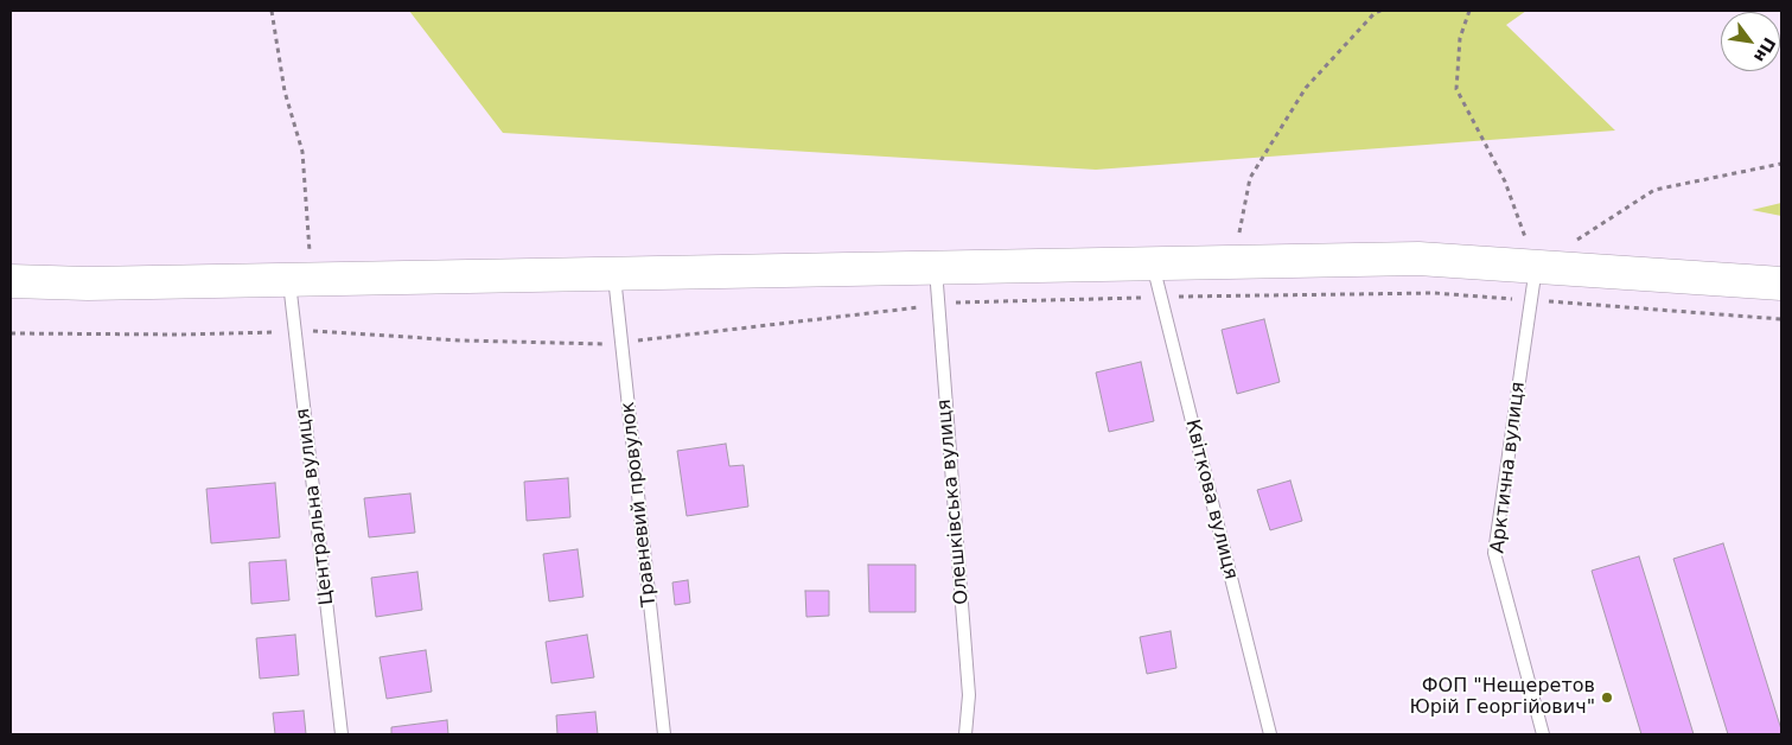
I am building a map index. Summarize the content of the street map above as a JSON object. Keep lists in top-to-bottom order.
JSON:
{
  "streets": {
    "lane": [
      "Арктична вулиця",
      "Квіткова вулиця",
      "Олешківська вулиця",
      "Травневий провулок",
      "Центральна вулиця"
    ]
  },
  "places": ["ФОП \"Нещеретов Юрій Георгійович\""],
  "north": "bottom right"
}
